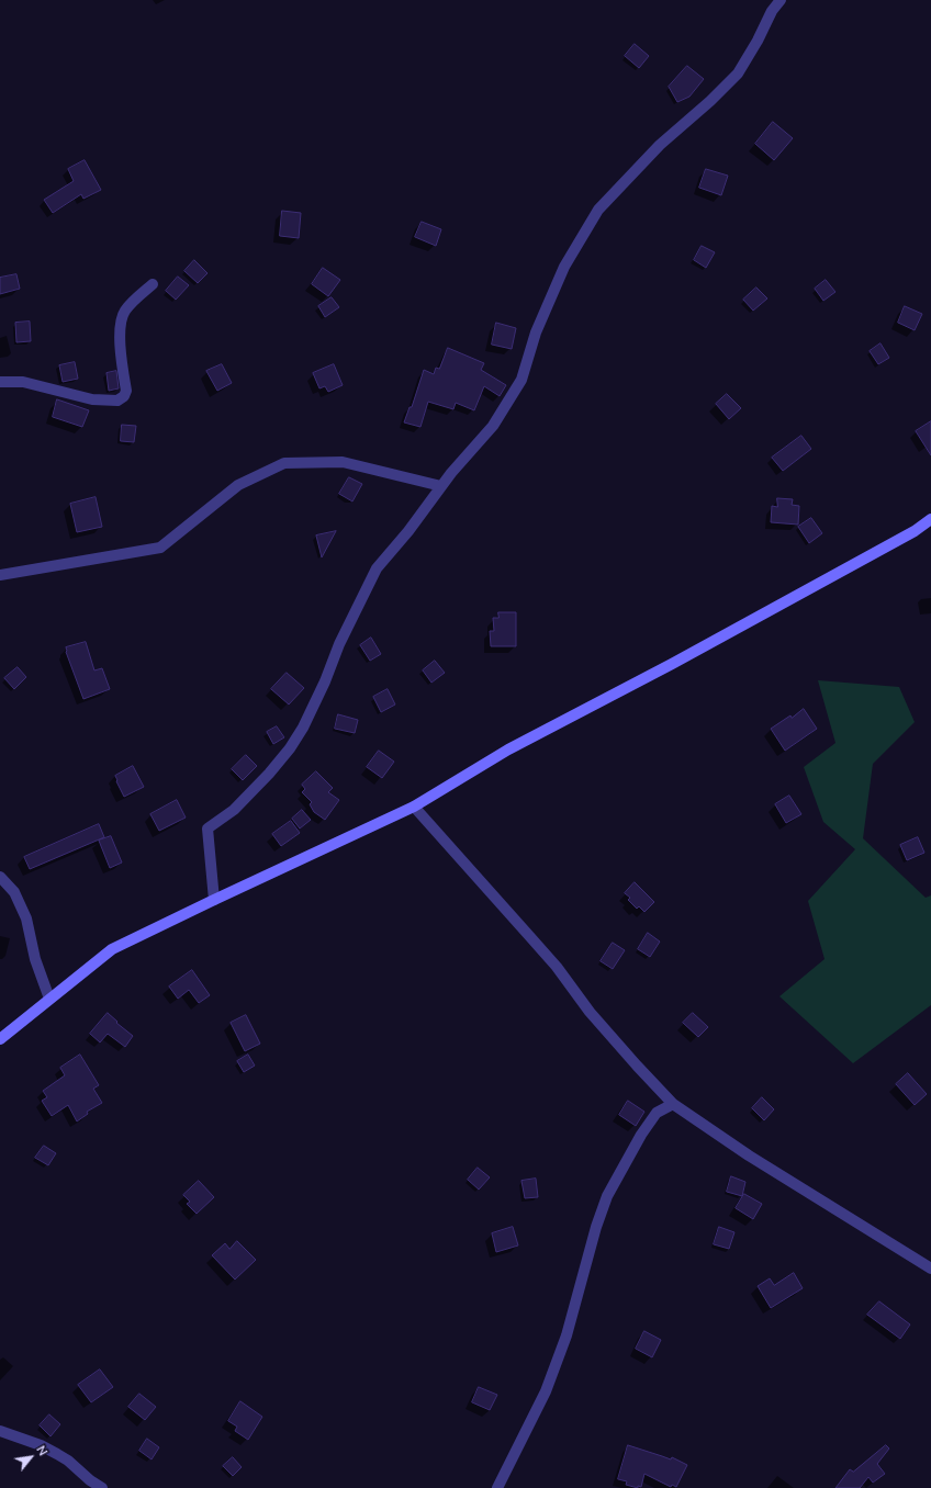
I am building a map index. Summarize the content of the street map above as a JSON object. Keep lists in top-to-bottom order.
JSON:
{
  "north": "top right"
}
